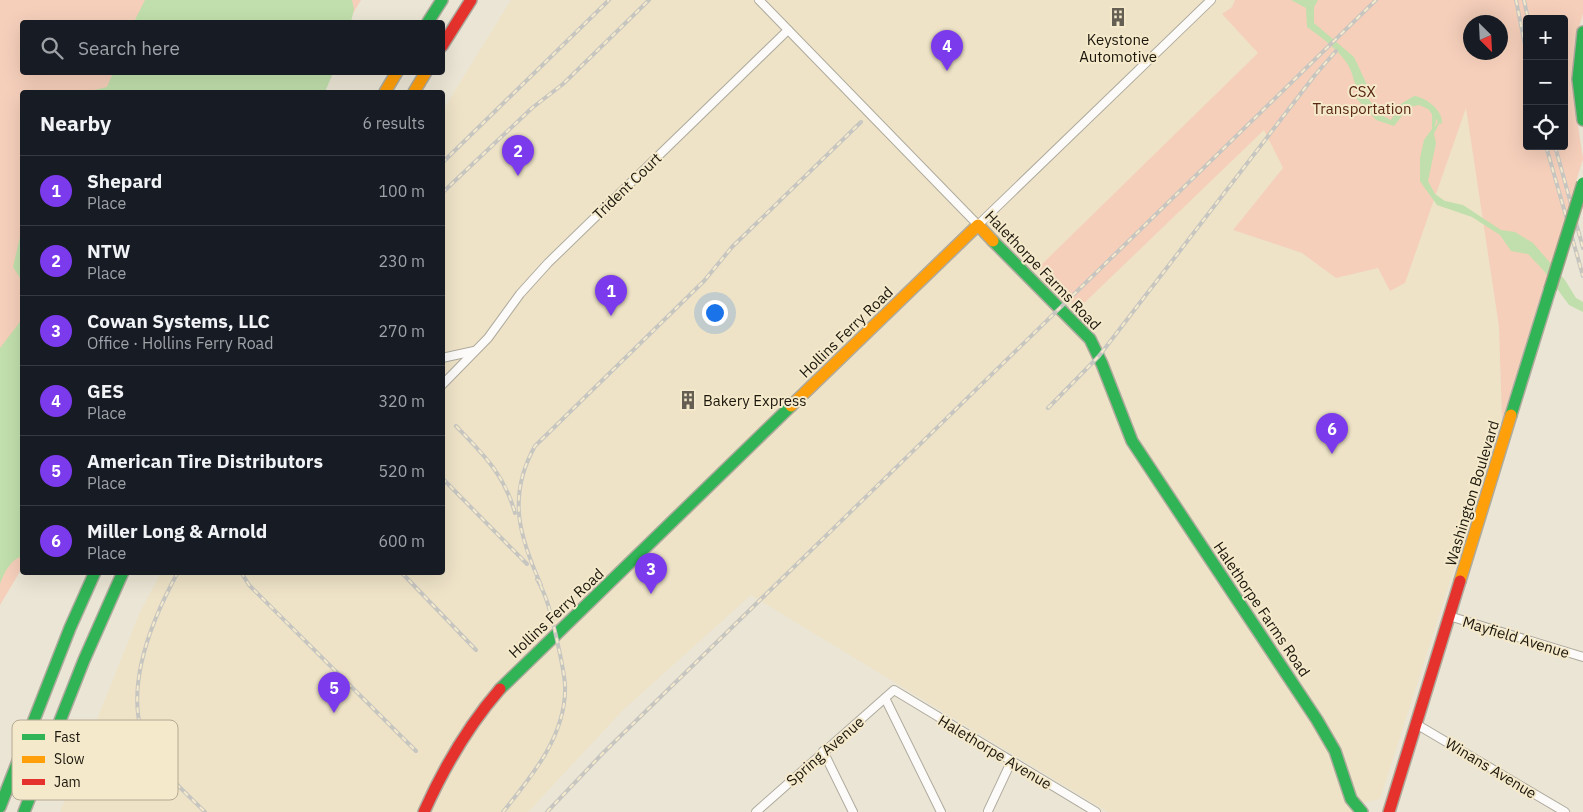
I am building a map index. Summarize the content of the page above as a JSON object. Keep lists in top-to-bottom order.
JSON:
{
  "streets": {
    "main road": ["Halethorpe Farms Road", "Hollins Ferry Road", "Washington Boulevard"],
    "street": [
      "Trident Court",
      "Mayfield Avenue",
      "Spring Avenue",
      "Halethorpe Avenue",
      "Winans Avenue"
    ]
  },
  "crossings": [
    ["Trident Court", "Halethorpe Farms Road"],
    ["Halethorpe Farms Road", "Hollins Ferry Road"],
    ["Washington Boulevard", "Mayfield Avenue"],
    ["Washington Boulevard", "Winans Avenue"],
    ["Spring Avenue", "Halethorpe Avenue"]
  ],
  "parks": ["CSX Transportation"],
  "places": {
    "building": ["Keystone Automotive", "Bakery Express"]
  },
  "legend": ["Fast", "Slow", "Jam"],
  "north": "bottom right",
  "page": {
    "map_buttons": ["+", "−"],
    "search": "Search here",
    "pins": [
      "4",
      "2",
      "1",
      "6",
      "3",
      "5"
    ],
    "heading": ["Nearby", "6 results"],
    "list": [
      {
        "mark": "1",
        "name": "Shepard",
        "note": "Place",
        "value": "100 m"
      },
      {
        "mark": "2",
        "name": "NTW",
        "note": "Place",
        "value": "230 m"
      },
      {
        "mark": "3",
        "name": "Cowan Systems, LLC",
        "note": "Office · Hollins Ferry Road",
        "value": "270 m"
      },
      {
        "mark": "4",
        "name": "GES",
        "note": "Place",
        "value": "320 m"
      },
      {
        "mark": "5",
        "name": "American Tire Distributors",
        "note": "Place",
        "value": "520 m"
      },
      {
        "mark": "6",
        "name": "Miller Long & Arnold",
        "note": "Place",
        "value": "600 m"
      }
    ]
  }
}
